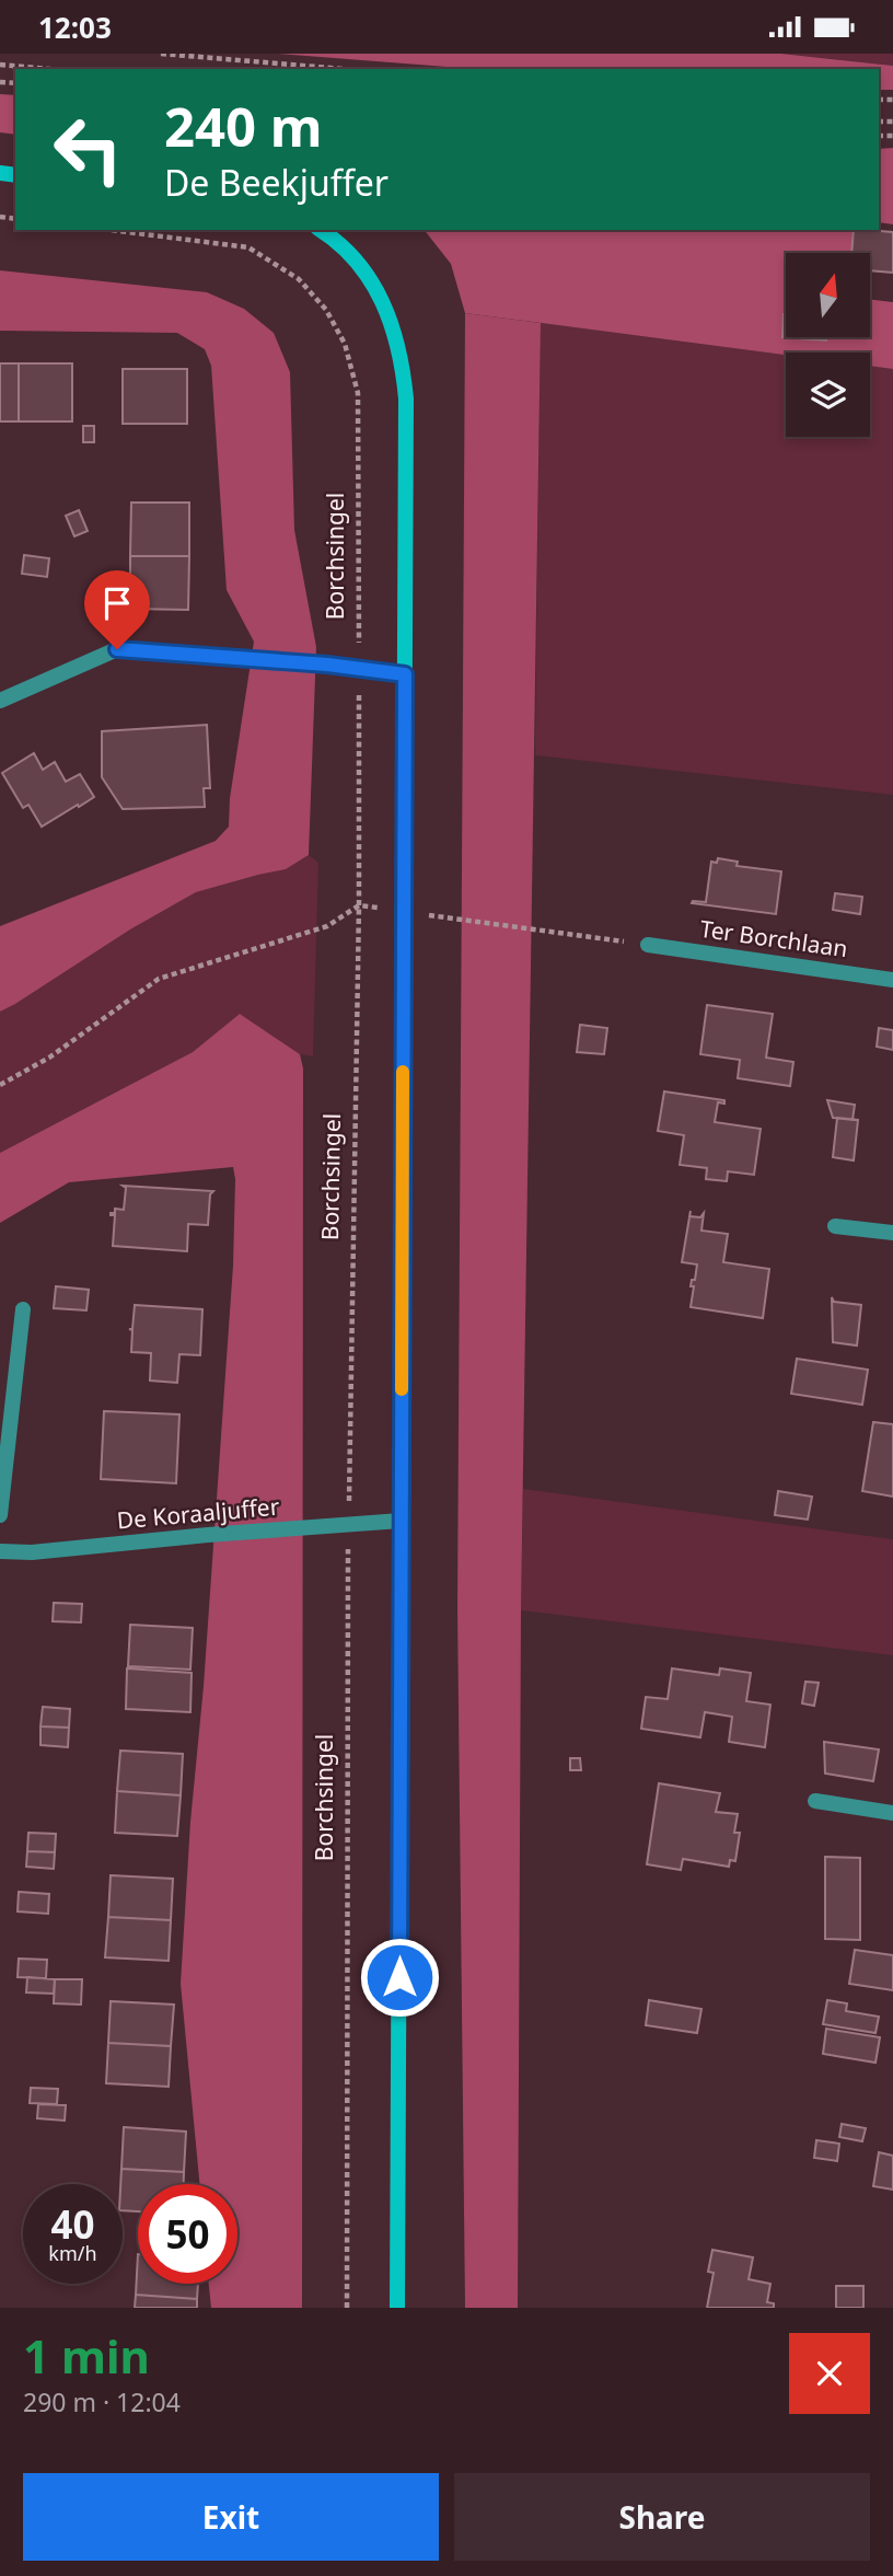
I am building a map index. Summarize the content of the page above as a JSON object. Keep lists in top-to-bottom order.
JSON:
{
  "streets": {
    "street": ["Ter Borchlaan", "De Koraaljuffer"],
    "path": ["Borchsingel"]
  },
  "crossings": [
    ["Borchsingel", "De Koraaljuffer"]
  ],
  "north": "top",
  "page": {
    "status": "12:03",
    "turn": ["240 m", "De Beekjuffer"],
    "speed": "40 km/h",
    "limit": "50",
    "heading": ["1 min", "290 m · 12:04"],
    "buttons": ["Exit", "Share"]
  }
}
